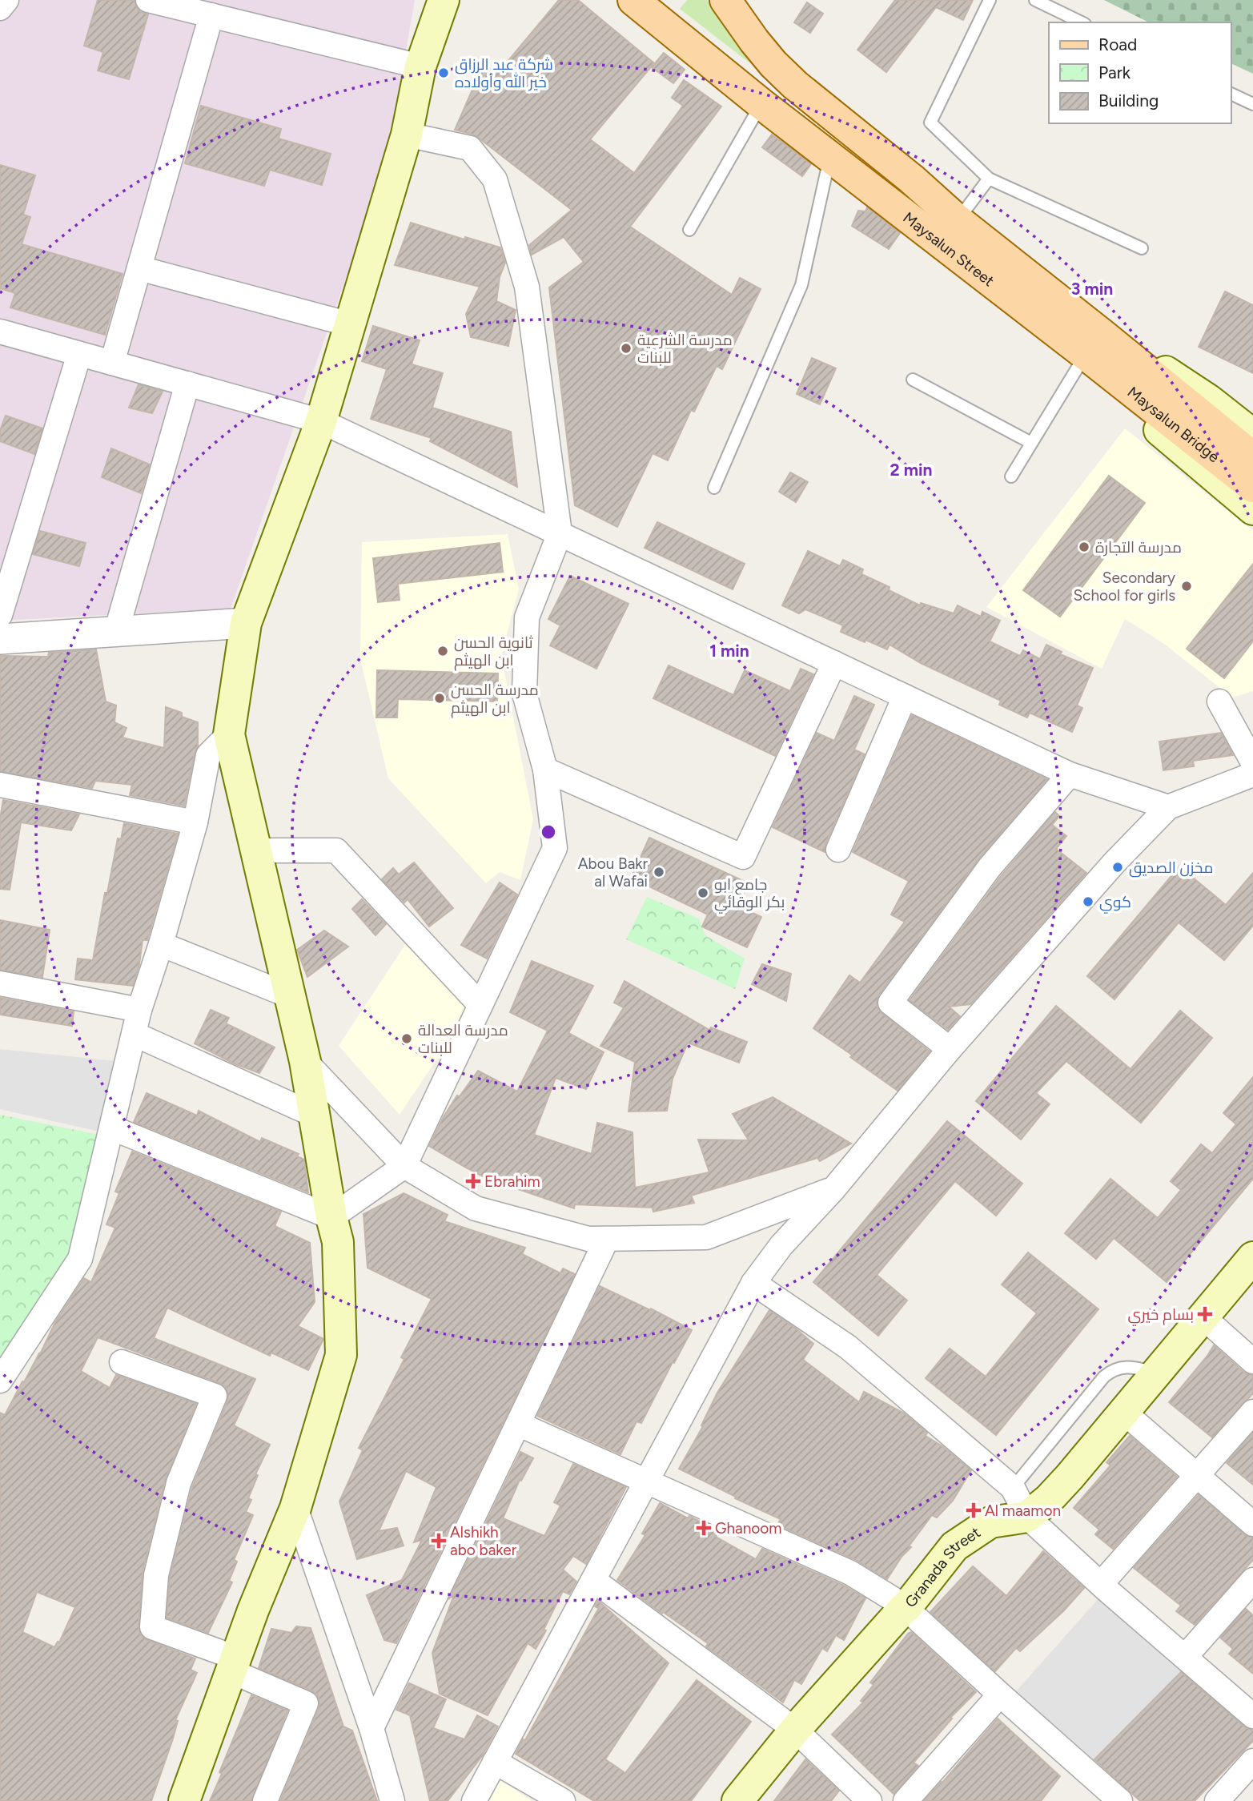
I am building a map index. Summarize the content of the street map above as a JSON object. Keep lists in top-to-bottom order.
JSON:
{
  "streets": {
    "main road": ["Maysalun Street", "Maysalun Bridge", "Granada Street"]
  },
  "crossings": [
    ["Maysalun Street", "Maysalun Bridge"]
  ],
  "places": {
    "other": [
      "شركة عبد الرزاق خير الله وأولاده",
      "مدرسة الشرعية للبنات",
      "مدرسة التجارة",
      "Secondary School for girls",
      "ثانوية الحسن ابن الهيثم",
      "مدرسة الحسن ابن الهيثم",
      "مخزن الصديق",
      "Abou Bakr al Wafai",
      "جامع ابو بكر الوقائي",
      "كوي",
      "مدرسة العدالة للبنات"
    ],
    "health": [
      "Ebrahim",
      "بسام خيري",
      "Al maamon",
      "Ghanoom",
      "Alshikh abo baker"
    ]
  },
  "legend": ["Road", "Park", "Building"],
  "rings": ["3 min", "2 min", "1 min"]
}
